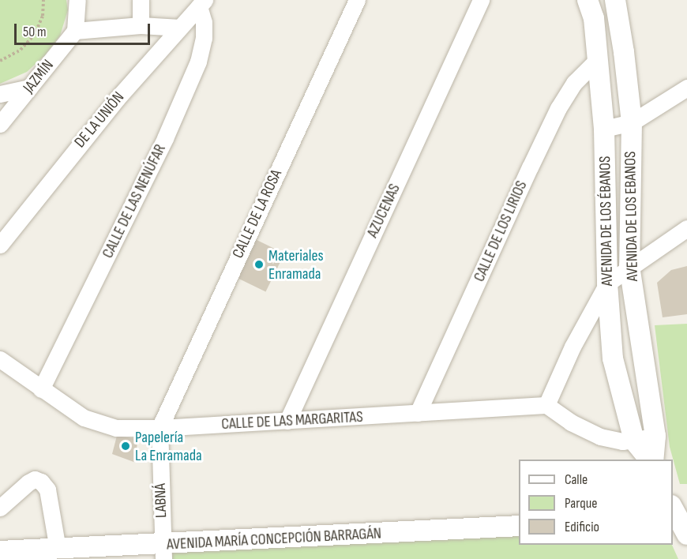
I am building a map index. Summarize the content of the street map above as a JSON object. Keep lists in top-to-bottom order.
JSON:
{
  "streets": {
    "street": [
      "JAZMÍN",
      "DE LA UNIÓN",
      "CALLE DE LAS NENÚFAR",
      "AZUCENAS",
      "CALLE DE LA ROSA",
      "AVENIDA DE LOS EBANOS",
      "AVENIDA DE LOS ÉBANOS",
      "CALLE DE LOS LIRIOS",
      "CALLE DE LAS MARGARITAS",
      "LABNÁ",
      "AVENIDA MARÍA CONCEPCIÓN BARRAGÁN"
    ]
  },
  "crossings": [
    ["DE LA UNIÓN", "CALLE DE LAS NENÚFAR"],
    ["CALLE DE LAS NENÚFAR", "CALLE DE LAS MARGARITAS"],
    ["AZUCENAS", "CALLE DE LAS MARGARITAS"],
    ["CALLE DE LA ROSA", "CALLE DE LAS MARGARITAS"],
    ["CALLE DE LA ROSA", "LABNÁ"],
    ["AVENIDA DE LOS ÉBANOS", "CALLE DE LOS LIRIOS"],
    ["CALLE DE LOS LIRIOS", "CALLE DE LAS MARGARITAS"],
    ["CALLE DE LAS MARGARITAS", "LABNÁ"],
    ["LABNÁ", "AVENIDA MARÍA CONCEPCIÓN BARRAGÁN"]
  ],
  "places": ["Materiales Enramada", "Papelería La Enramada"],
  "legend": ["Calle", "Parque", "Edificio"],
  "scale_bar": "50 m"
}
